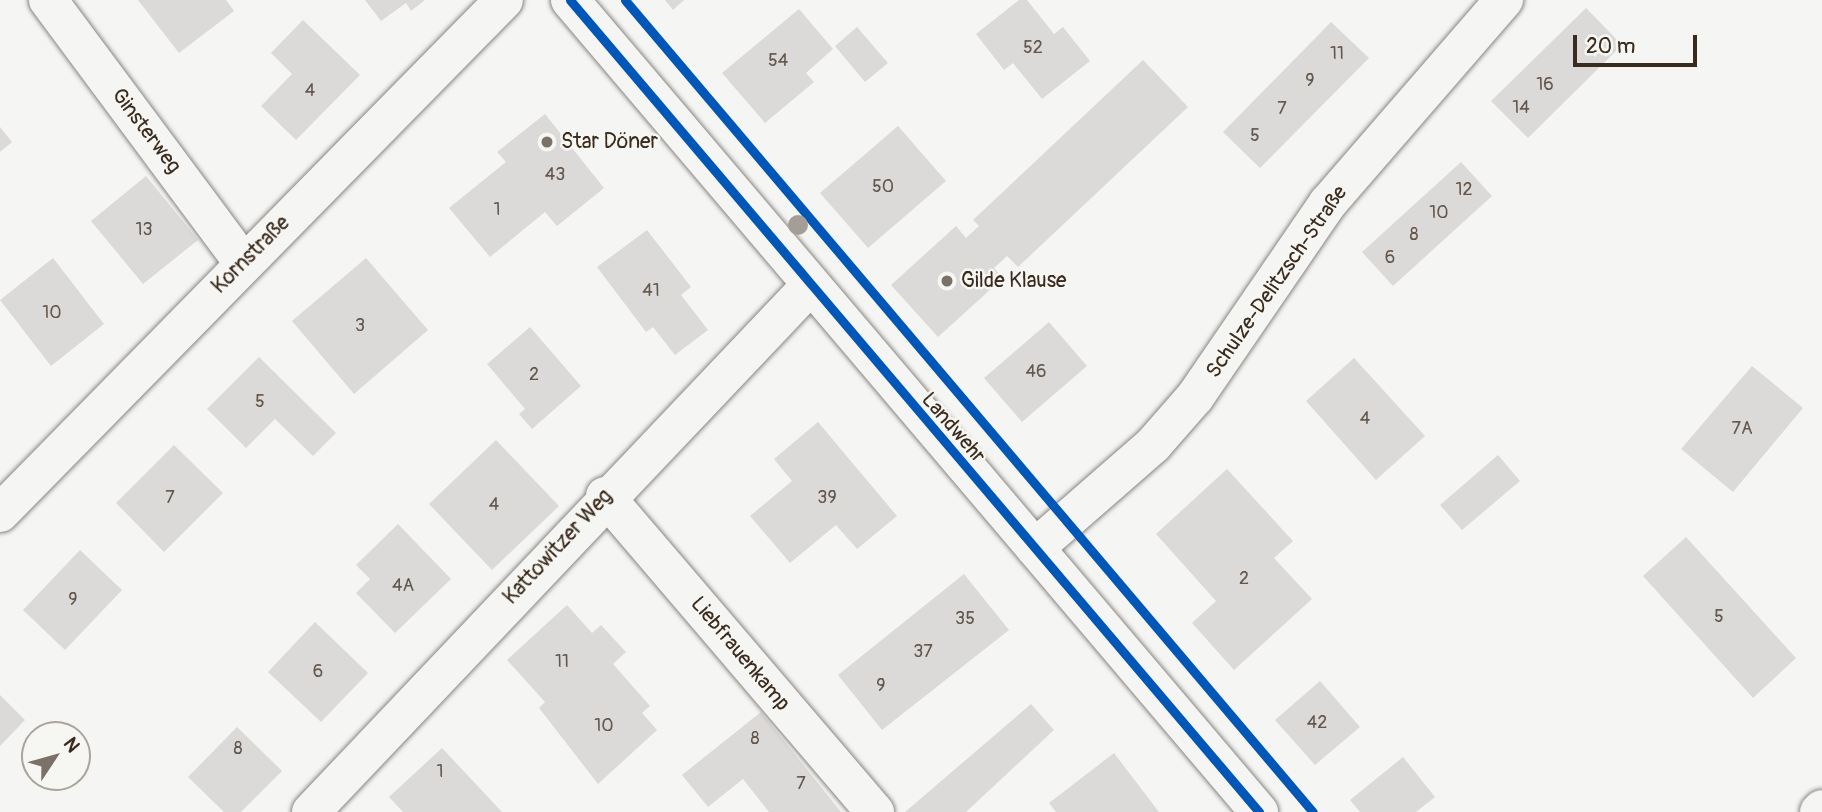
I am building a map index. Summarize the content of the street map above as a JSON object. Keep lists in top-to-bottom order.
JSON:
{
  "streets": {
    "street": [
      "Ginsterweg",
      "Kornstraße",
      "Schulze-Delitzsch-Straße",
      "Landwehr",
      "Kattowitzer Weg",
      "Liebfrauenkamp"
    ]
  },
  "crossings": [
    ["Ginsterweg", "Kornstraße"],
    ["Schulze-Delitzsch-Straße", "Landwehr"],
    ["Landwehr", "Kattowitzer Weg"],
    ["Kattowitzer Weg", "Liebfrauenkamp"]
  ],
  "places": ["Star Döner", "Gilde Klause"],
  "house_numbers": [
    "52",
    "11",
    "54",
    "9",
    "16",
    "4",
    "14",
    "7",
    "5",
    "43",
    "50",
    "12",
    "1",
    "10",
    "13",
    "8",
    "6",
    "41",
    "10",
    "3",
    "46",
    "2",
    "5",
    "4",
    "7A",
    "7",
    "39",
    "4",
    "2",
    "4A",
    "9",
    "5",
    "35",
    "37",
    "11",
    "6",
    "9",
    "42",
    "10",
    "8",
    "8",
    "1",
    "7"
  ],
  "scale_bar": "20 m",
  "north": "top right"
}
